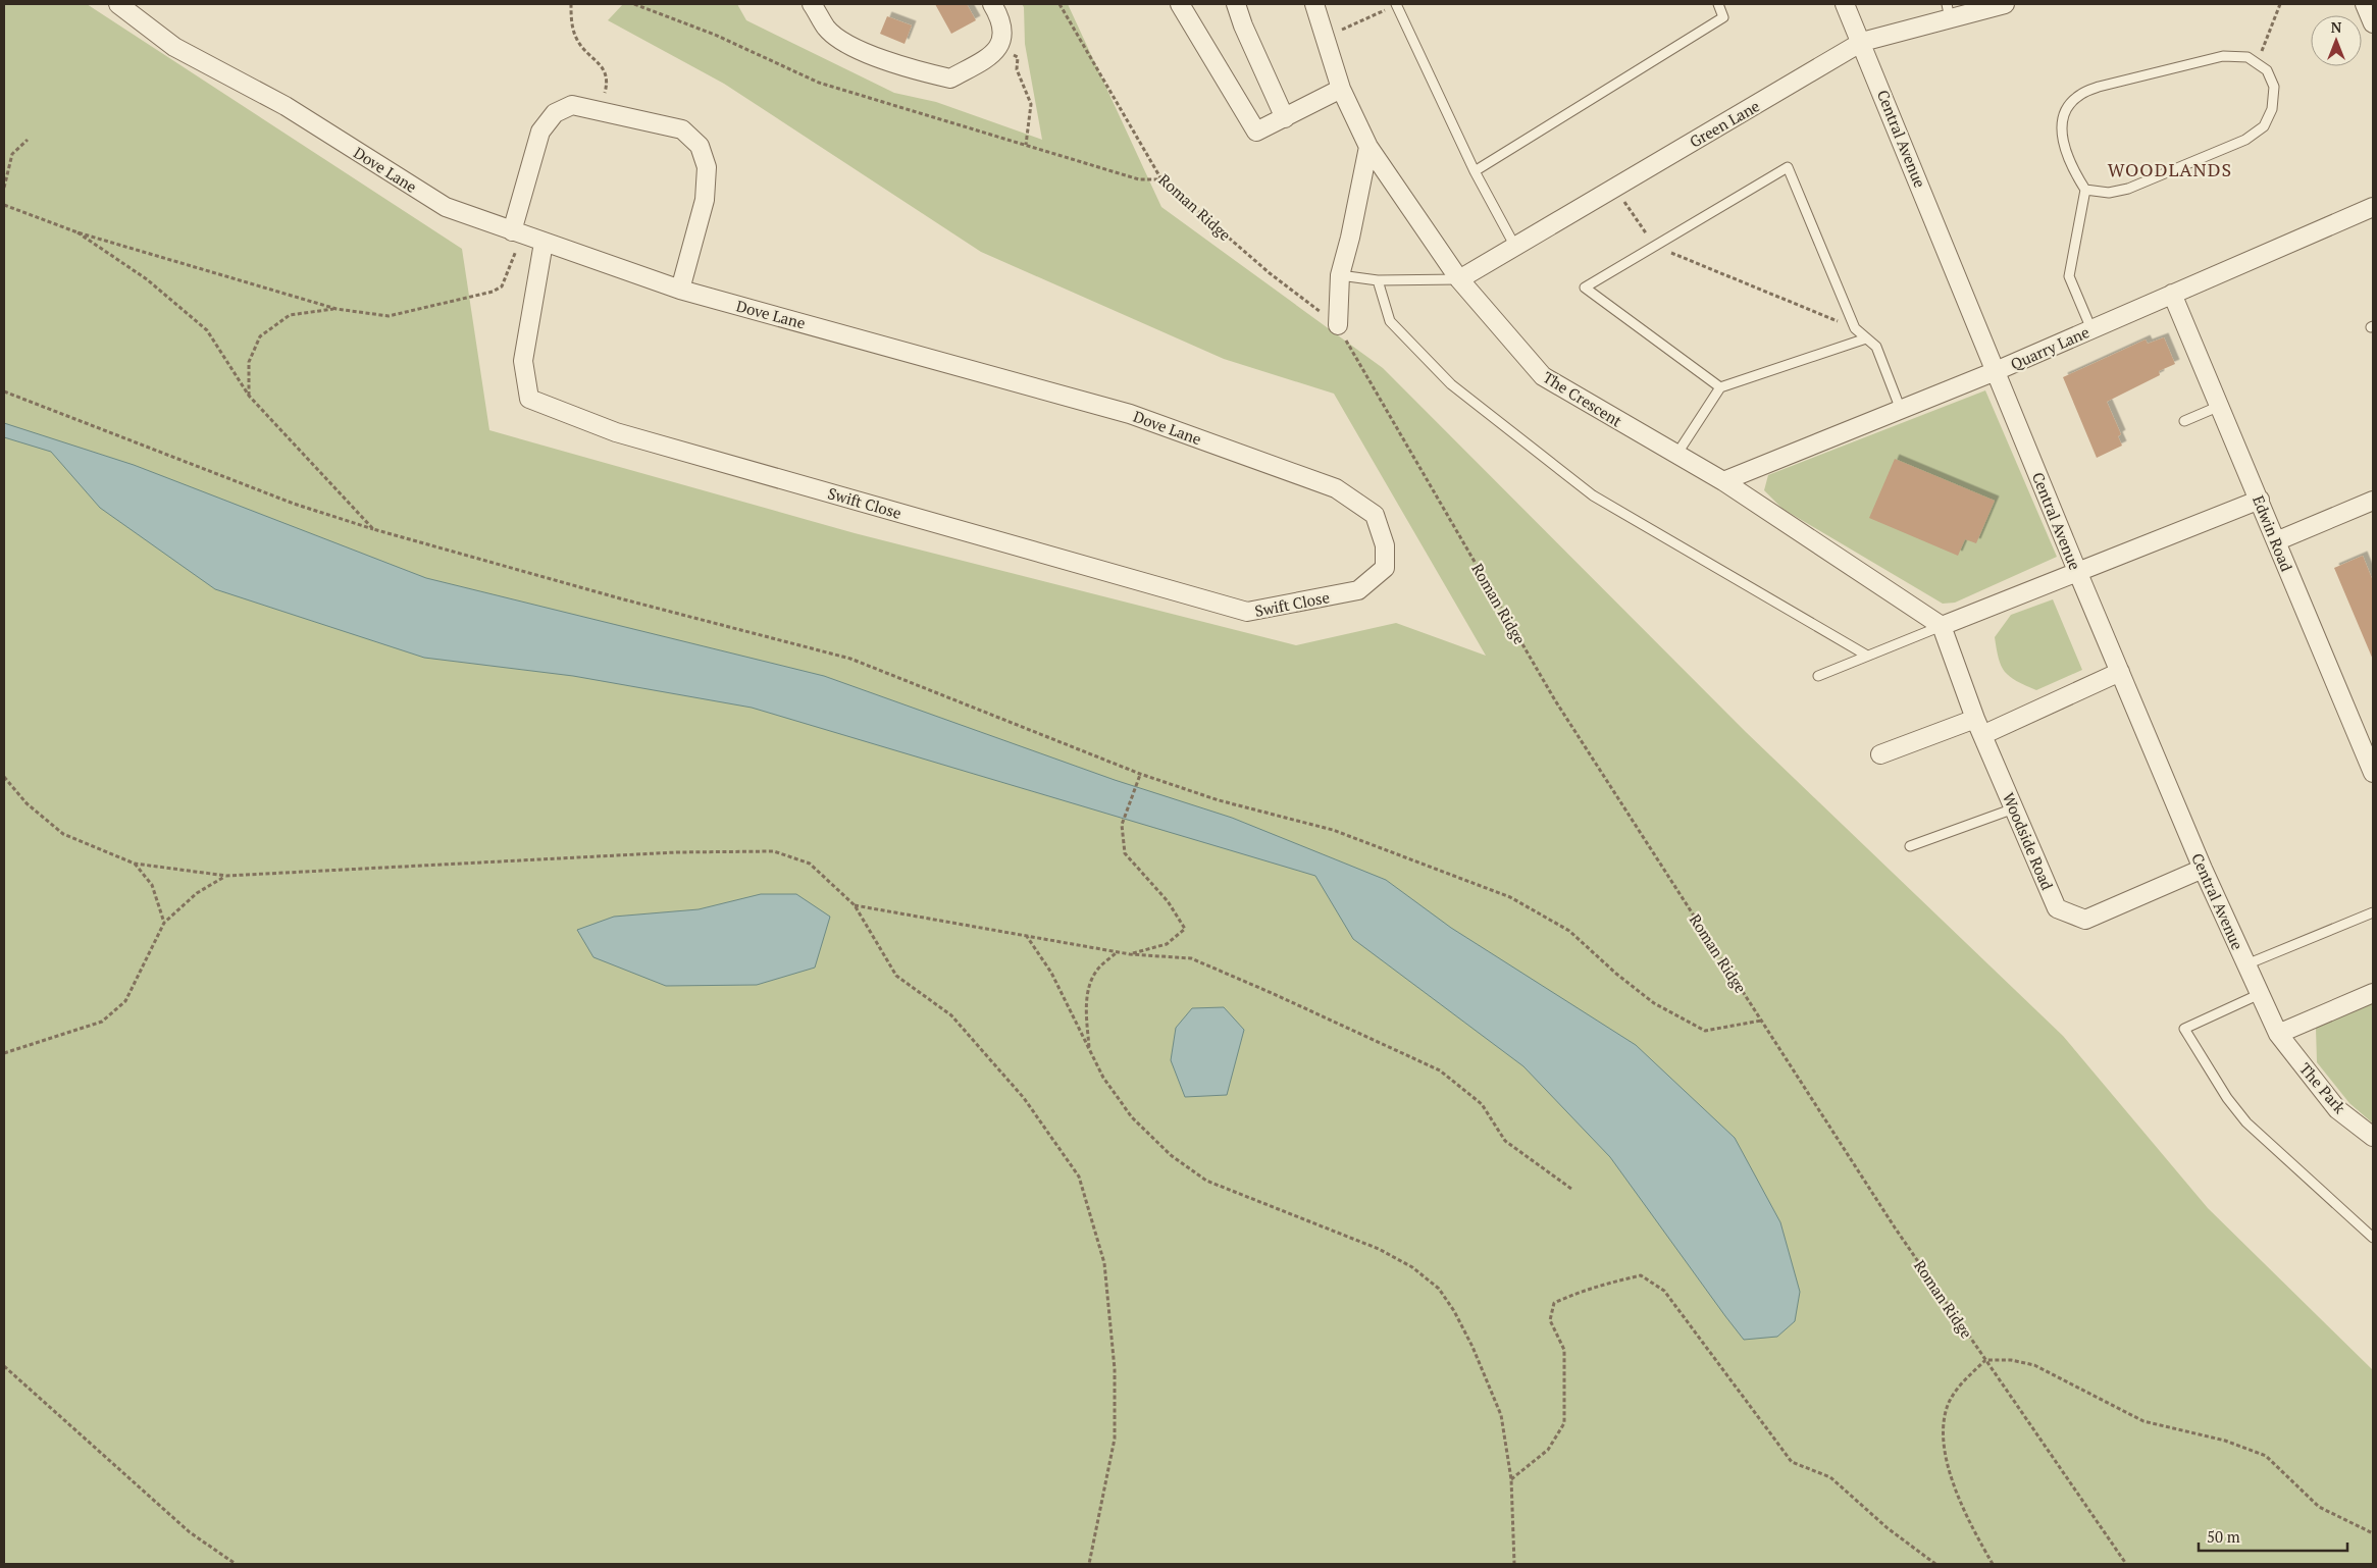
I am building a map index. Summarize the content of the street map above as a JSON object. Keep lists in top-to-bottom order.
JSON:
{
  "streets": {
    "street": [
      "Green Lane",
      "Central Avenue",
      "Dove Lane",
      "Quarry Lane",
      "The Crescent",
      "Swift Close",
      "Edwin Road",
      "Woodside Road",
      "The Park"
    ],
    "path": ["Roman Ridge"]
  },
  "crossings": [
    ["Green Lane", "Central Avenue"],
    ["Green Lane", "The Crescent"],
    ["Central Avenue", "Quarry Lane"],
    ["Central Avenue", "Woodside Road"],
    ["Central Avenue", "The Park"],
    ["Dove Lane", "Swift Close"],
    ["Quarry Lane", "The Crescent"],
    ["Quarry Lane", "Edwin Road"],
    ["The Crescent", "Woodside Road"]
  ],
  "districts": ["WOODLANDS"],
  "scale_bar": "50 m",
  "north": "top"
}
